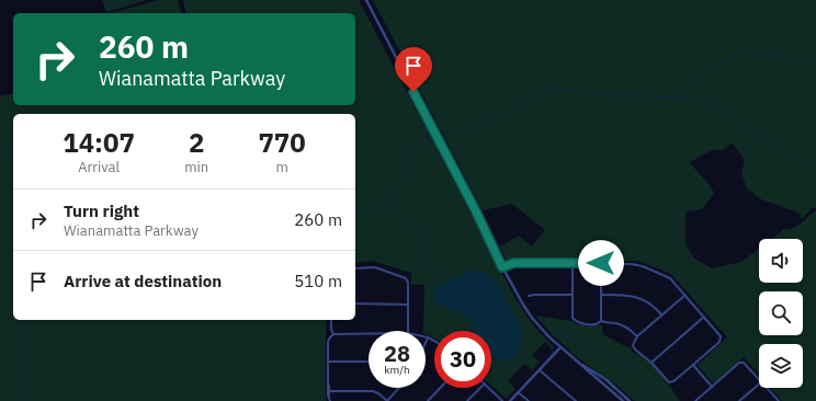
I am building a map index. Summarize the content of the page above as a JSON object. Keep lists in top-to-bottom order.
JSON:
{
  "page": {
    "turn": ["260 m", "Wianamatta Parkway"],
    "eta": [
      "14:07",
      "Arrival",
      "2",
      "min",
      "770",
      "m"
    ],
    "list": [
      {
        "name": "Turn right",
        "note": "Wianamatta Parkway",
        "value": "260 m"
      },
      {
        "name": "Arrive at destination",
        "value": "510 m"
      }
    ],
    "speed": "28 km/h",
    "limit": "30"
  }
}
